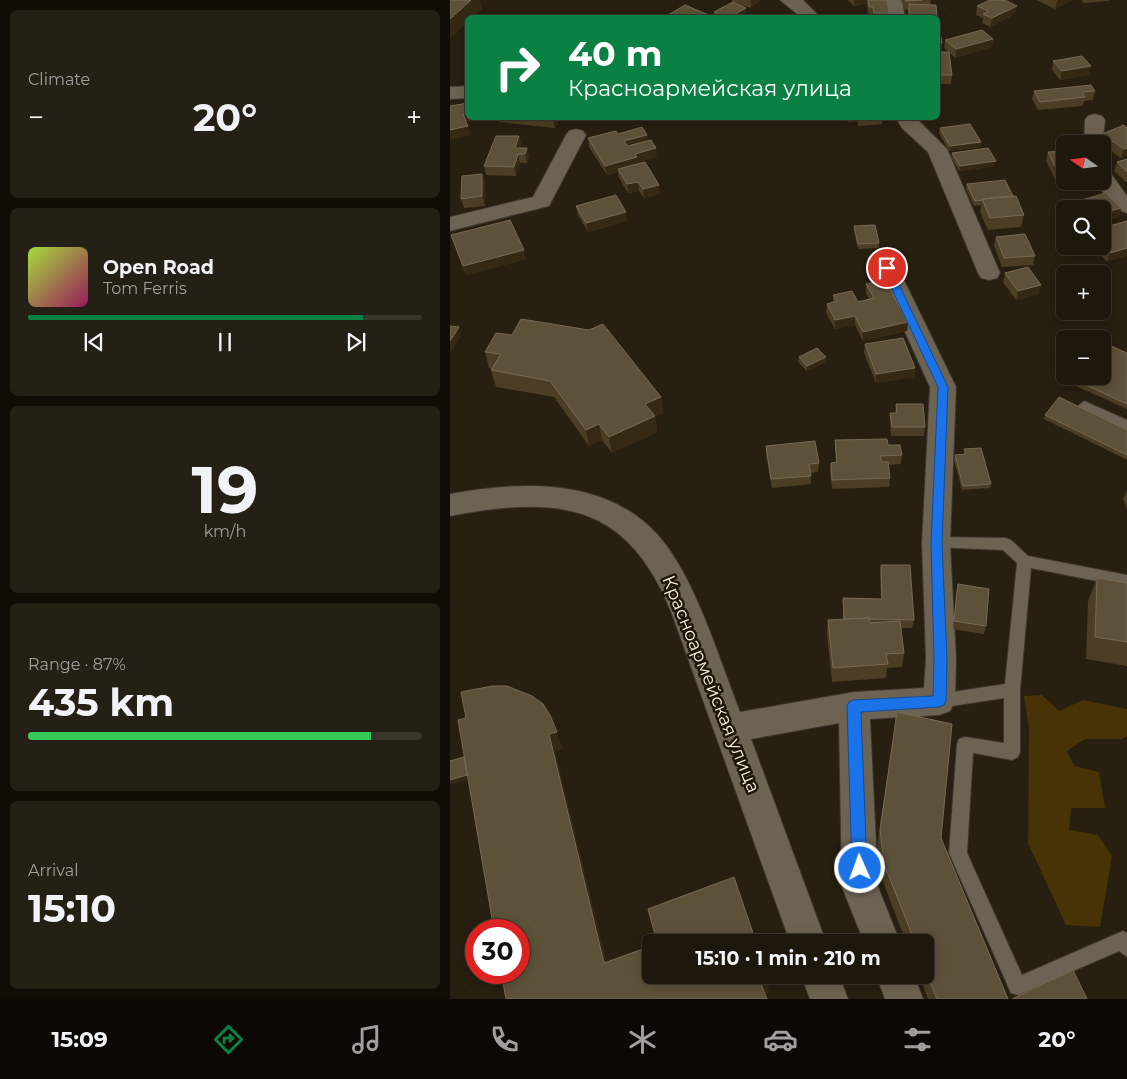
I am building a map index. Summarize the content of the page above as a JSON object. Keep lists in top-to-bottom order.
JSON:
{
  "streets": {
    "street": ["Красноармейская улица"]
  },
  "north": "left",
  "page": {
    "tile": [
      "Climate",
      ["19", "km/h"],
      ["Range · 87%", "435 km"],
      ["Arrival", "15:10"]
    ],
    "turn": ["40 m", "Красноармейская улица"],
    "heat": ["−", "20°", "+"],
    "map_buttons": ["+", "−"],
    "song": ["Open Road", "Tom Ferris"],
    "limit": "30",
    "trip": "15:10 · 1 min · 210 m",
    "tabs": ["15:09", "20°"]
  }
}
